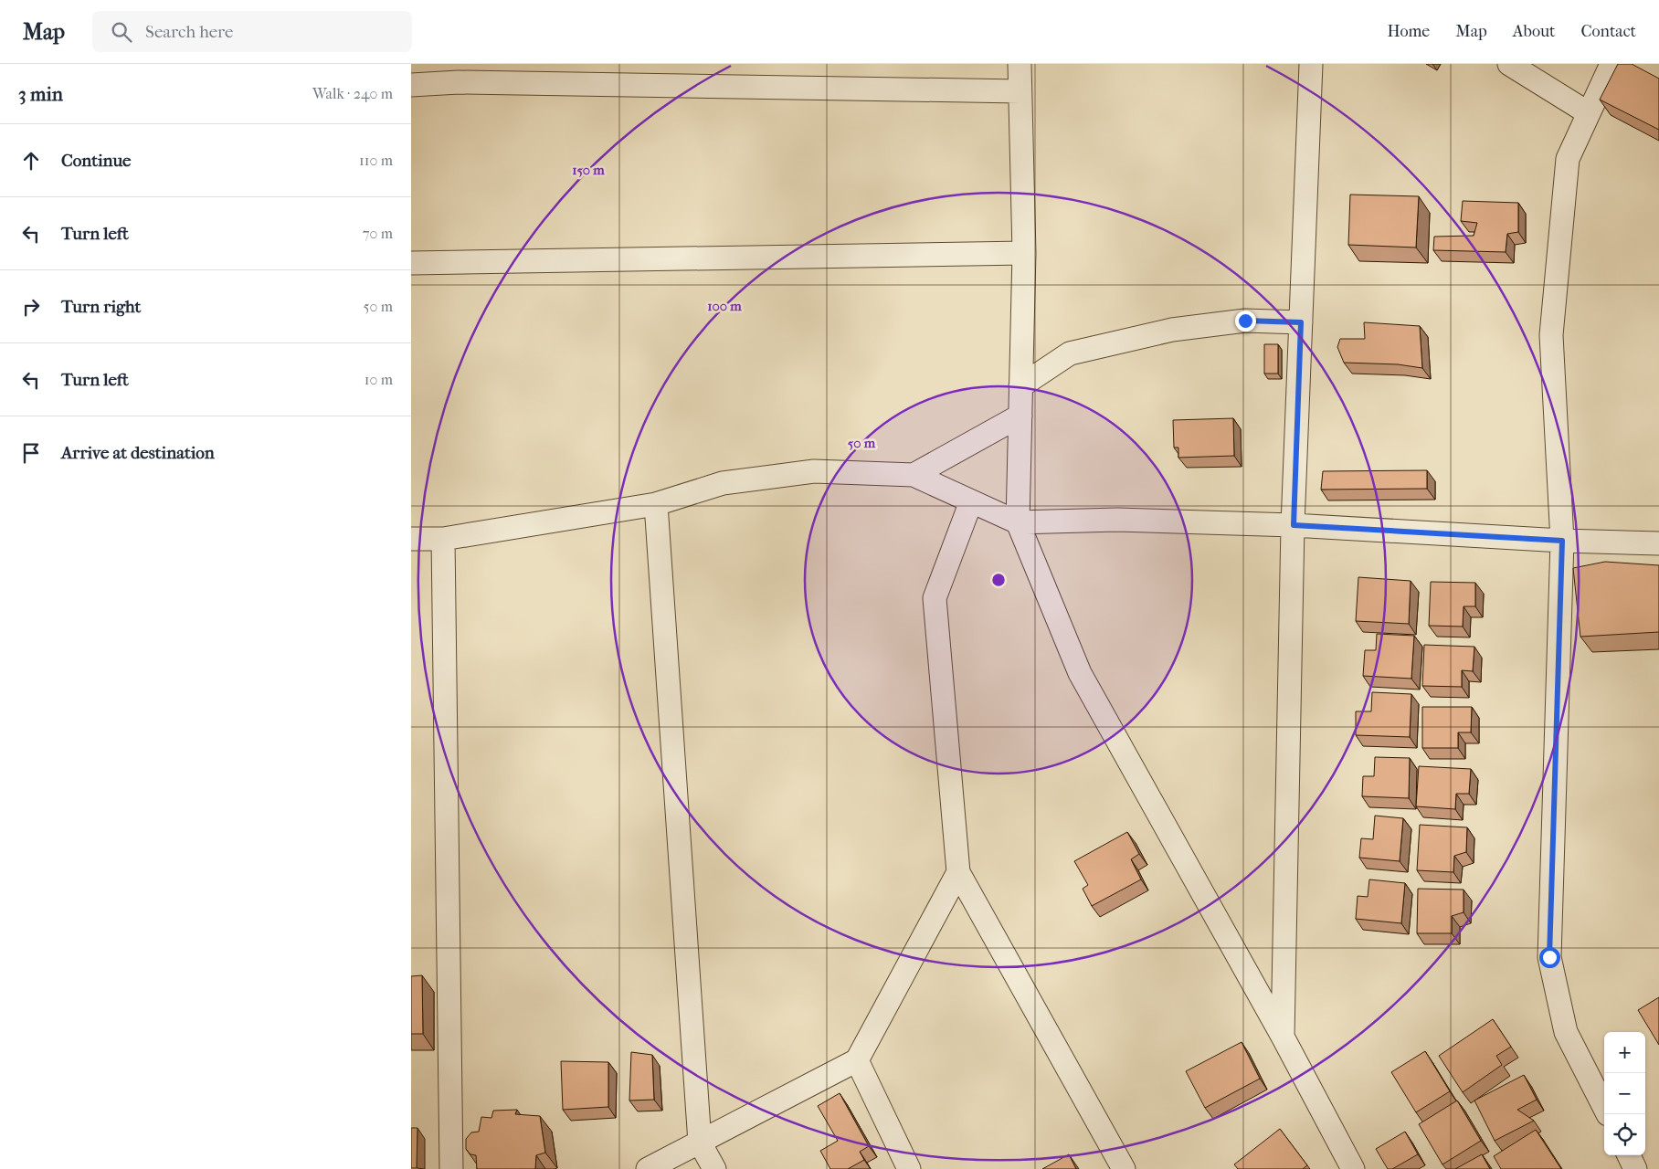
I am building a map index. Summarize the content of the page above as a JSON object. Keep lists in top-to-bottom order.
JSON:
{
  "page": {
    "header": "Map",
    "search": "Search here",
    "nav": [
      "Home",
      "Map",
      "About",
      "Contact"
    ],
    "heading": ["3 min", "Walk · 240 m"],
    "list": [
      ["Continue", "110 m"],
      ["Turn left", "70 m"],
      ["Turn right", "50 m"],
      ["Turn left", "10 m"],
      "Arrive at destination"
    ],
    "map_buttons": ["+", "−"]
  },
  "rings": ["150 m", "100 m", "50 m"]
}
